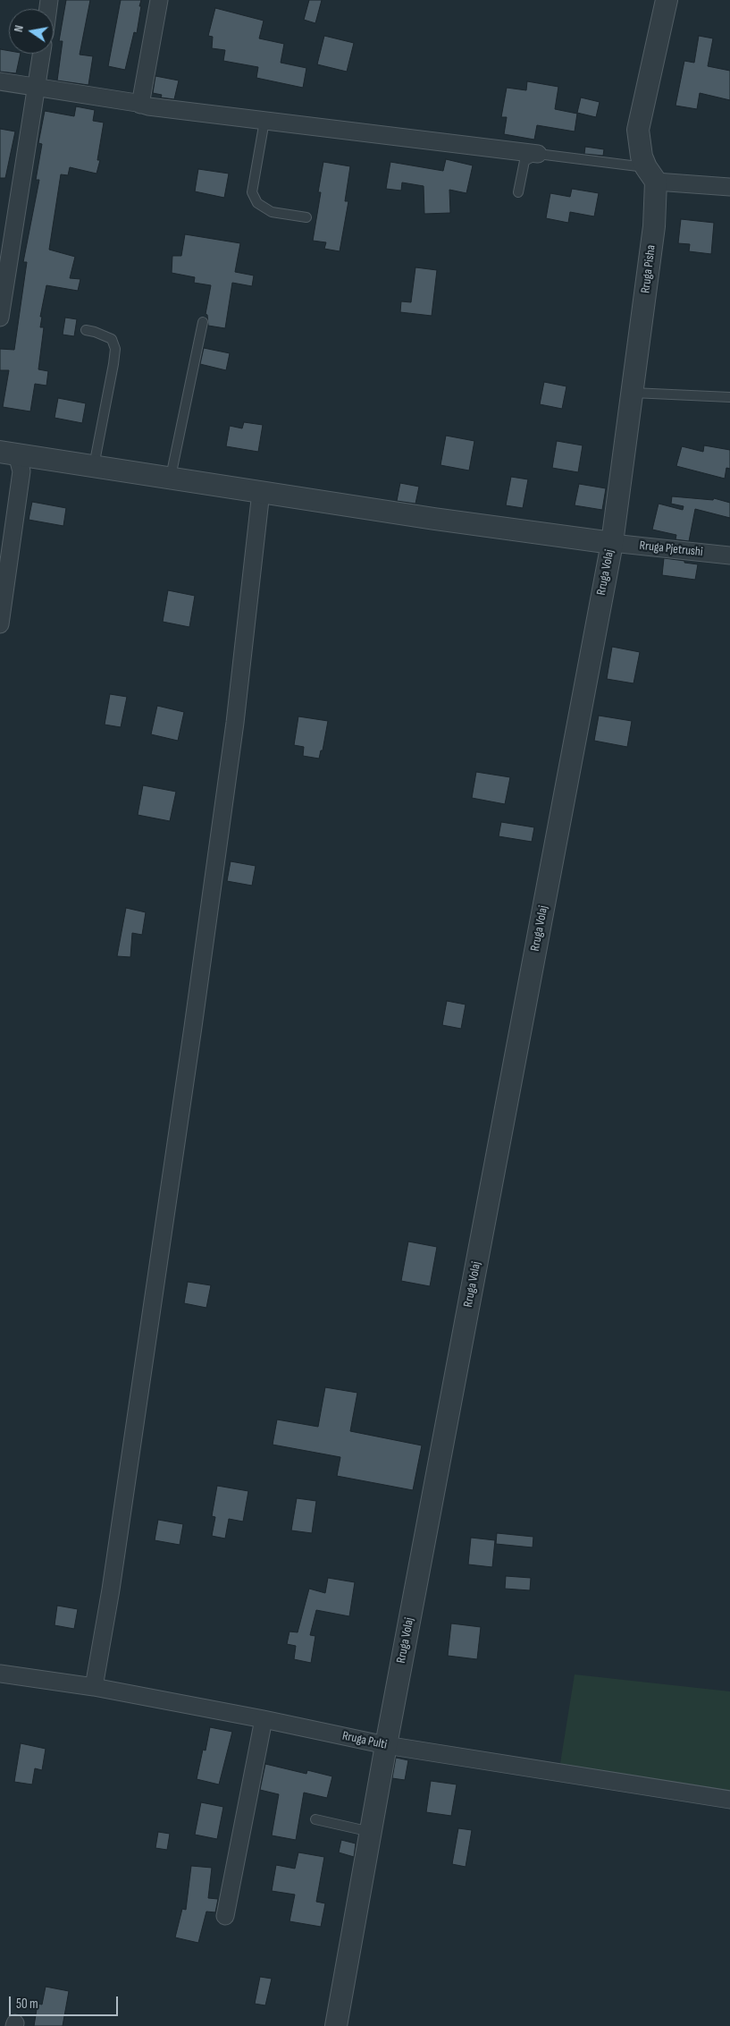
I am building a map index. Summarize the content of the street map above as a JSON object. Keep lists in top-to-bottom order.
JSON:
{
  "streets": {
    "street": [
      "Rruga Pisha",
      "Rruga Pjetrushi",
      "Rruga Volaj",
      "Rruga Pulti"
    ]
  },
  "crossings": [
    ["Rruga Pisha", "Rruga Pjetrushi"],
    ["Rruga Pisha", "Rruga Volaj"],
    ["Rruga Pjetrushi", "Rruga Volaj"],
    ["Rruga Volaj", "Rruga Pulti"]
  ],
  "scale_bar": "50 m",
  "north": "left"
}
